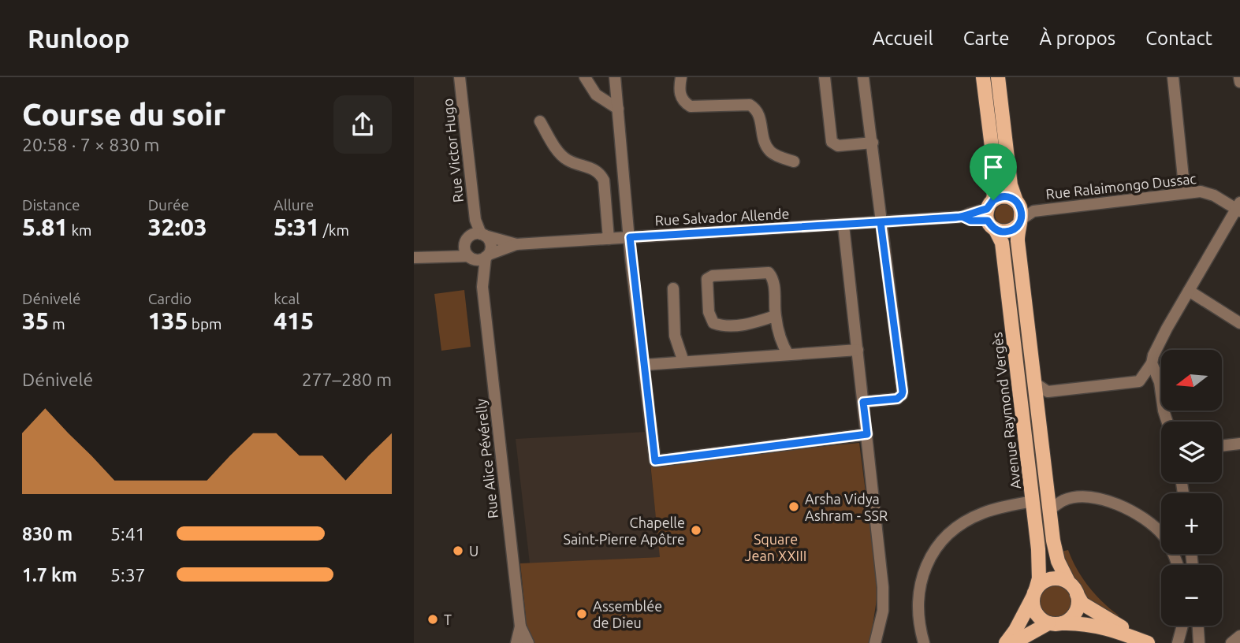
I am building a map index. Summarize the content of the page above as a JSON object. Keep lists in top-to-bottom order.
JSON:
{
  "streets": {
    "main road": ["Avenue Raymond Vergès"],
    "street": [
      "Rue Victor Hugo",
      "Rue Ralaimongo Dussac",
      "Rue Salvador Allende",
      "Rue Alice Pévérelly"
    ]
  },
  "crossings": [
    ["Rue Victor Hugo", "Rue Salvador Allende"],
    ["Rue Victor Hugo", "Rue Alice Pévérelly"],
    ["Rue Salvador Allende", "Avenue Raymond Vergès"],
    ["Rue Salvador Allende", "Rue Alice Pévérelly"]
  ],
  "parks": ["Square Jean XXIII"],
  "places": [
    "Arsha Vidya Ashram - SSR",
    "Chapelle Saint-Pierre Apôtre",
    "U",
    "Assemblée de Dieu",
    "T"
  ],
  "north": "left",
  "page": {
    "header": "Runloop",
    "nav": [
      "Accueil",
      "Carte",
      "À propos",
      "Contact"
    ],
    "heading": ["Course du soir", "20:58 · 7 × 830 m"],
    "stats": [
      ["Distance", "5.81 km"],
      ["Durée", "32:03"],
      ["Allure", "5:31 /km"],
      ["Dénivelé", "35 m"],
      ["Cardio", "135 bpm"],
      ["kcal", "415"]
    ],
    "map_buttons": ["+", "−"],
    "chart": ["Dénivelé", "277–280 m"],
    "list": [
      {
        "name": "830 m",
        "note": "5:41"
      },
      {
        "name": "1.7 km",
        "note": "5:37"
      }
    ]
  }
}
